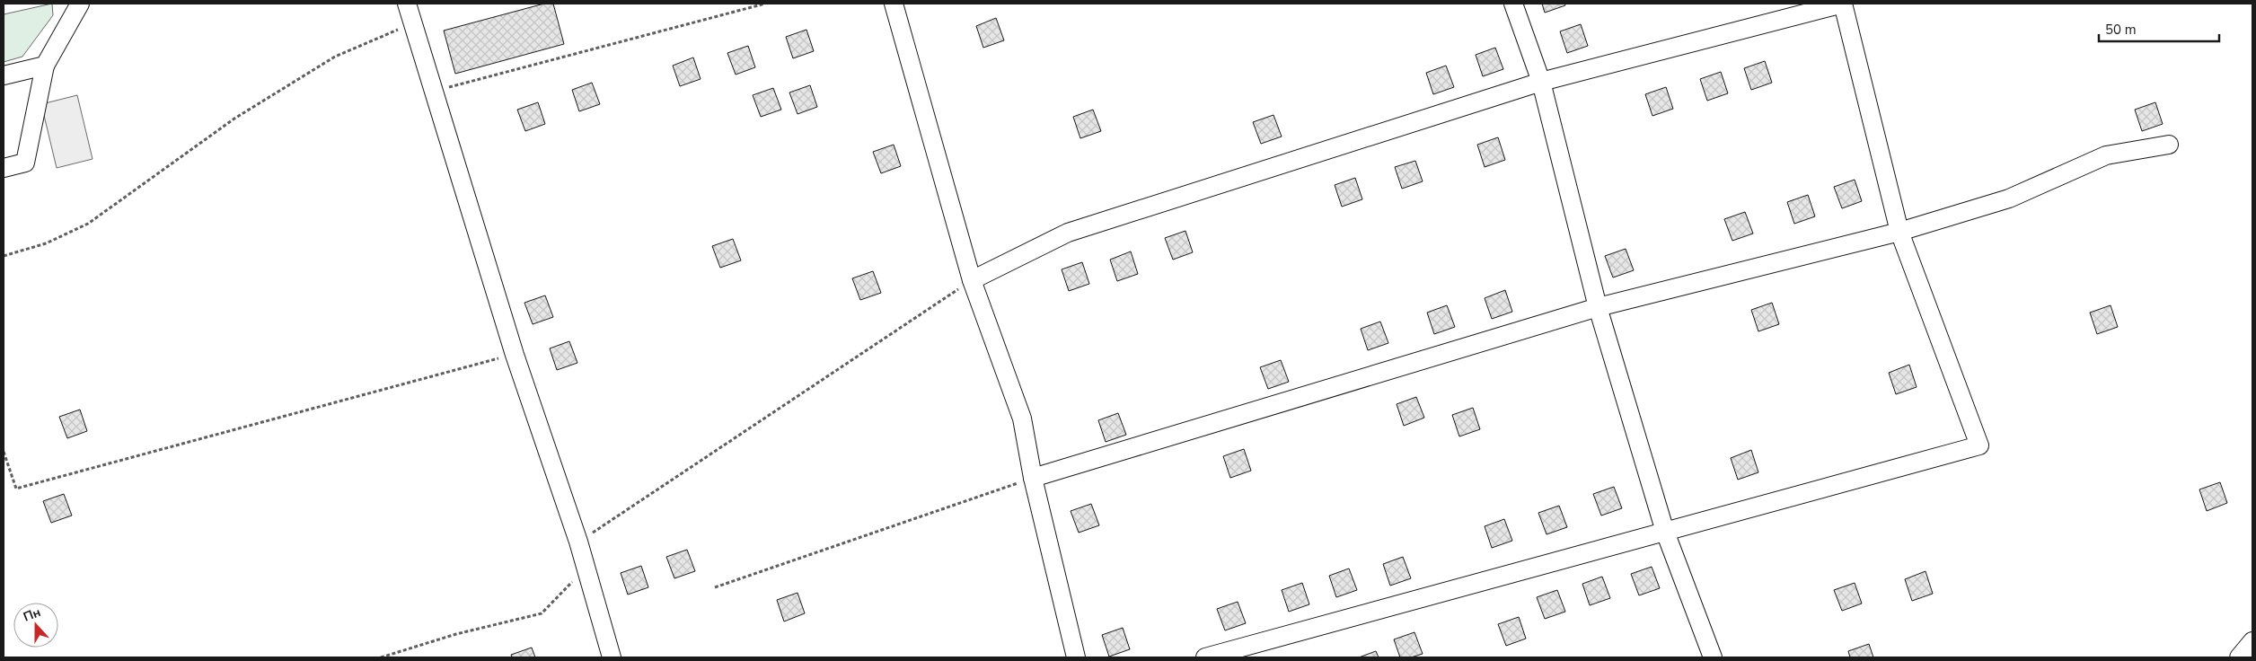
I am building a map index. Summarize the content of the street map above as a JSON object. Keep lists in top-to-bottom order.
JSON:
{
  "scale_bar": "50 m",
  "north": "top"
}
